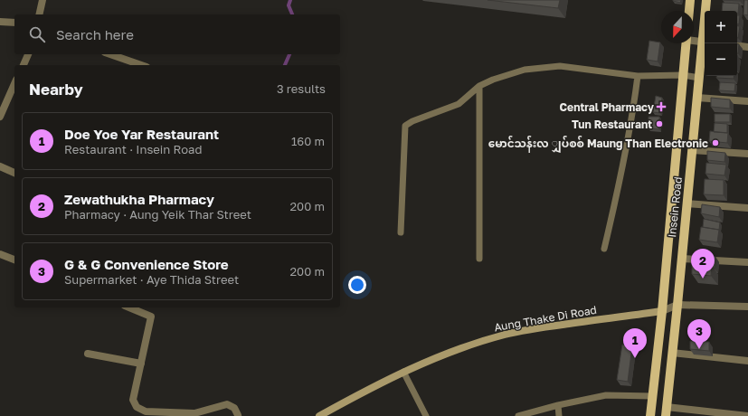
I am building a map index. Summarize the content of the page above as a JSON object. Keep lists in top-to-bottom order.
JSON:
{
  "streets": {
    "main road": ["Insein Road", "Aung Thake Di Road"]
  },
  "crossings": [
    ["Insein Road", "Aung Thake Di Road"]
  ],
  "places": {
    "health": ["Central Pharmacy"],
    "other": ["Tun Restaurant", "မောင်သန်းလ ျှပ်စစ် Maung Than Electronic"]
  },
  "north": "bottom",
  "page": {
    "map_buttons": ["+", "−"],
    "search": "Search here",
    "heading": ["Nearby", "3 results"],
    "list": [
      {
        "mark": "1",
        "name": "Doe Yoe Yar Restaurant",
        "note": "Restaurant · Insein Road",
        "value": "160 m"
      },
      {
        "mark": "2",
        "name": "Zewathukha Pharmacy",
        "note": "Pharmacy · Aung Yeik Thar Street",
        "value": "200 m"
      },
      {
        "mark": "3",
        "name": "G & G Convenience Store",
        "note": "Supermarket · Aye Thida Street",
        "value": "200 m"
      }
    ],
    "pins": ["2", "3", "1"]
  }
}
